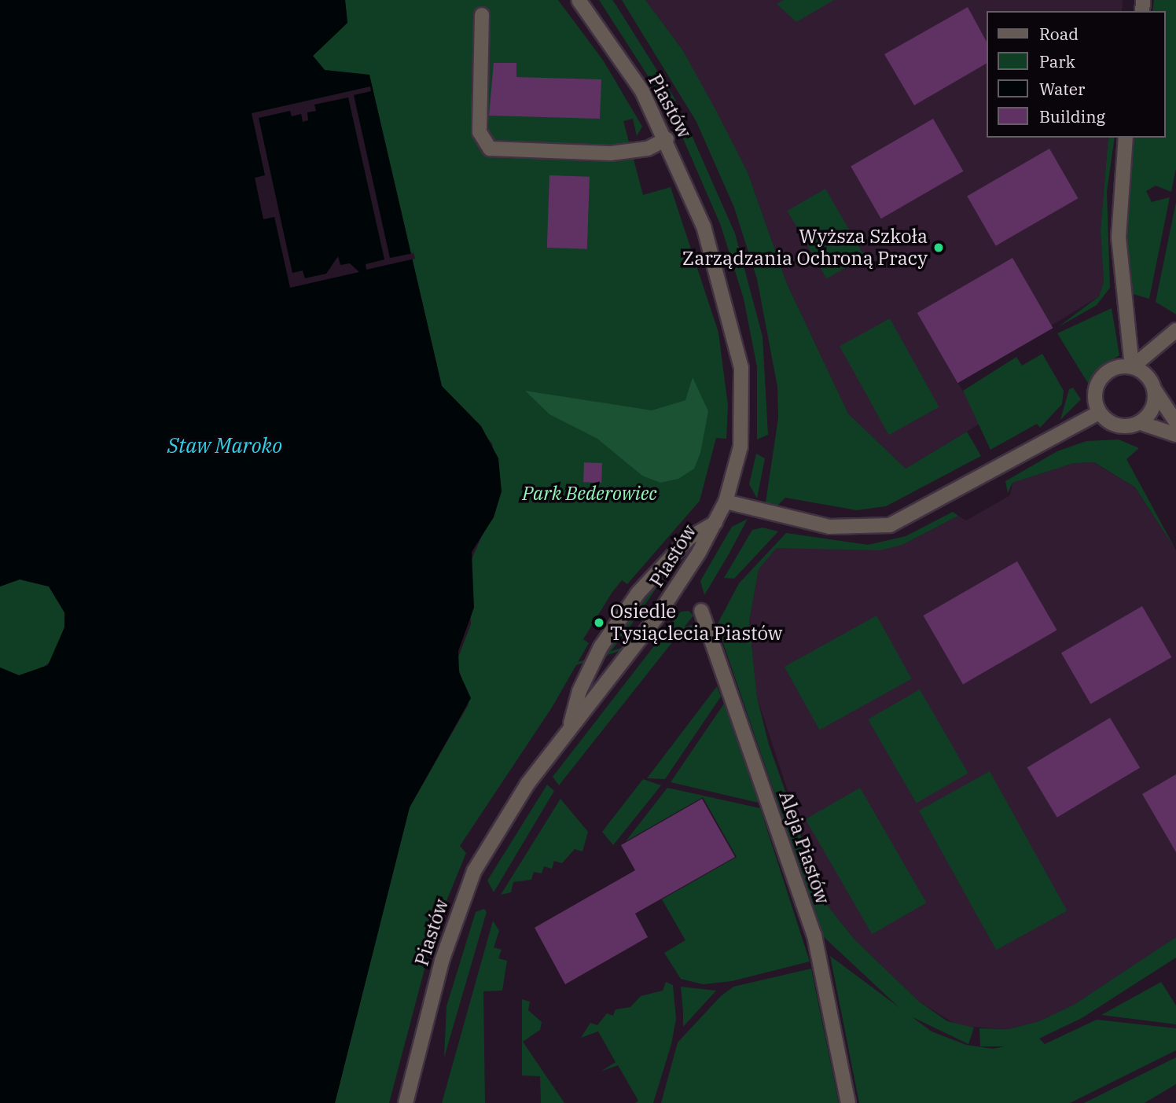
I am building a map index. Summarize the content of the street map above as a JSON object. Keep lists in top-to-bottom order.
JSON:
{
  "streets": {
    "street": ["Piastów", "Aleja Piastów"]
  },
  "water": ["Staw Maroko"],
  "parks": ["Park Bederowiec"],
  "places": ["Wyższa Szkoła Zarządzania Ochroną Pracy", "Osiedle Tysiąclecia Piastów"],
  "legend": [
    "Road",
    "Park",
    "Water",
    "Building"
  ]
}
